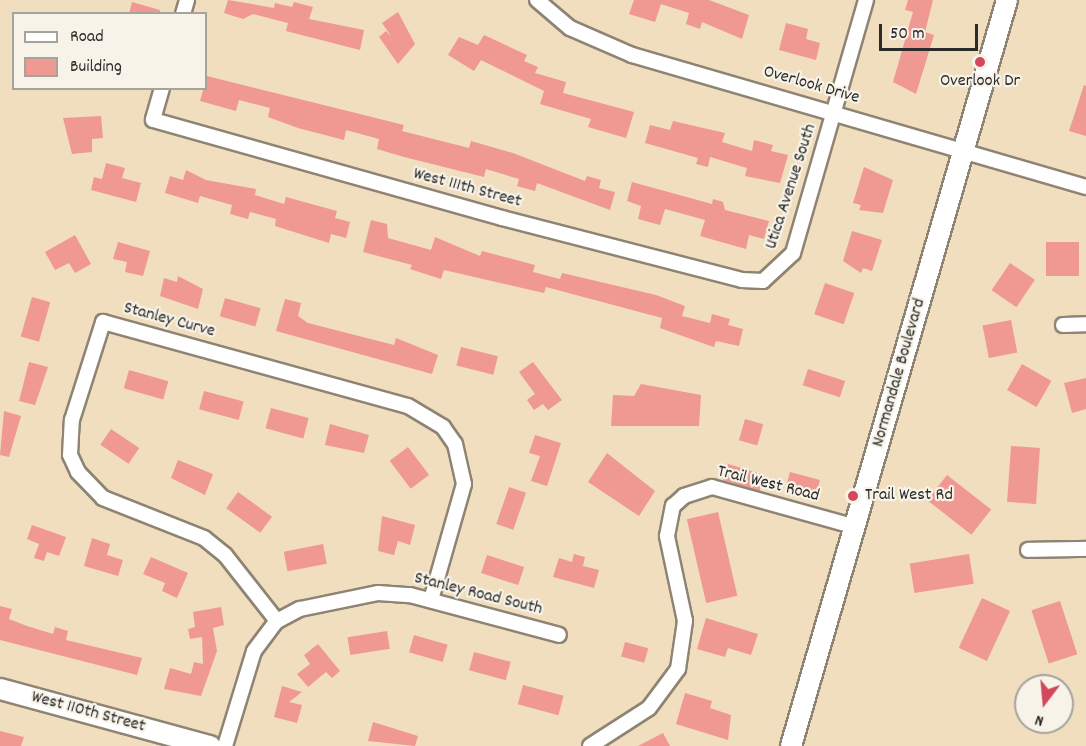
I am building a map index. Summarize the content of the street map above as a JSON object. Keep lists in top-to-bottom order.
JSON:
{
  "streets": {
    "street": [
      "Overlook Drive",
      "Utica Avenue South",
      "West 111th Street",
      "Stanley Curve",
      "Normandale Boulevard",
      "Trail West Road",
      "Stanley Road South",
      "West 110th Street"
    ]
  },
  "crossings": [
    ["Overlook Drive", "Utica Avenue South"],
    ["Overlook Drive", "Normandale Boulevard"],
    ["Utica Avenue South", "West 111th Street"],
    ["Stanley Curve", "Stanley Road South"],
    ["Normandale Boulevard", "Trail West Road"]
  ],
  "places": ["Overlook Dr", "Trail West Rd"],
  "legend": ["Road", "Building"],
  "scale_bar": "50 m",
  "north": "bottom"
}
